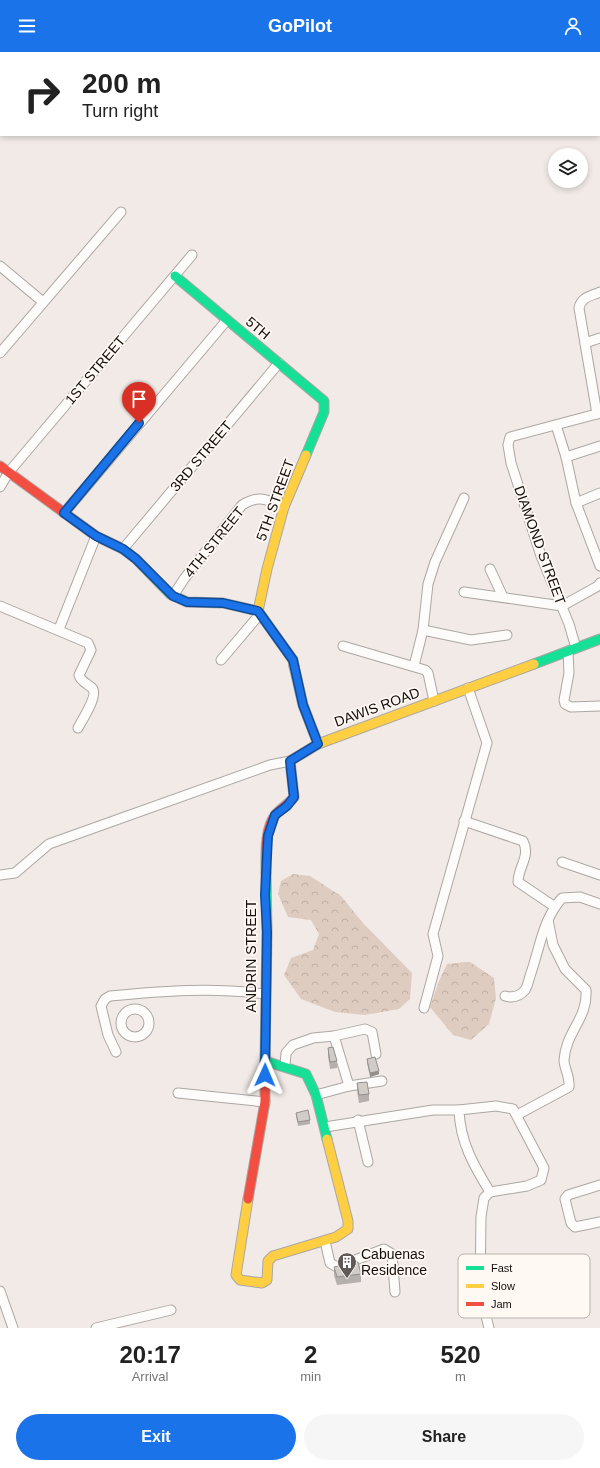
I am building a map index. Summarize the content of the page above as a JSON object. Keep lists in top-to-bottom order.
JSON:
{
  "streets": {
    "street": [
      "5TH",
      "1ST STREET",
      "3RD STREET",
      "5TH STREET",
      "4TH STREET",
      "DIAMOND STREET",
      "DAWIS ROAD",
      "ANDRIN STREET"
    ]
  },
  "crossings": [
    ["5TH", "1ST STREET"],
    ["5TH", "3RD STREET"],
    ["5TH", "5TH STREET"],
    ["5TH STREET", "4TH STREET"],
    ["DIAMOND STREET", "DAWIS ROAD"]
  ],
  "places": {
    "building": ["Cabuenas Residence"]
  },
  "legend": ["Fast", "Slow", "Jam"],
  "page": {
    "header": "GoPilot",
    "turn": ["200 m", "Turn right"],
    "eta": [
      "20:17",
      "Arrival",
      "2",
      "min",
      "520",
      "m"
    ],
    "buttons": ["Exit", "Share"]
  }
}
